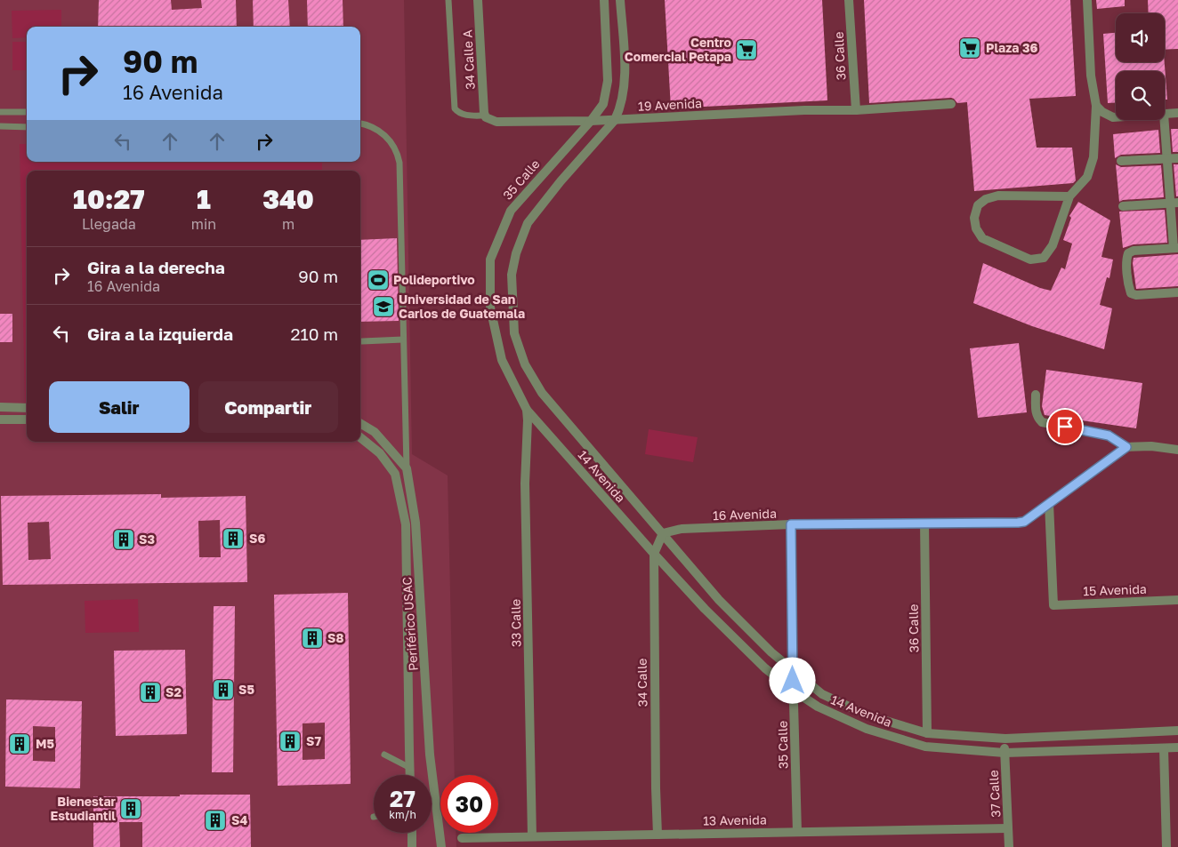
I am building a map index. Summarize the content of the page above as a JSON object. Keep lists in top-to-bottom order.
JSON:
{
  "streets": {
    "street": [
      "36 Calle",
      "34 Calle A",
      "19 Avenida",
      "35 Calle",
      "14 Avenida",
      "16 Avenida",
      "15 Avenida",
      "33 Calle",
      "Periférico USAC",
      "34 Calle",
      "37 Calle",
      "13 Avenida"
    ]
  },
  "crossings": [
    ["36 Calle", "19 Avenida"],
    ["36 Calle", "14 Avenida"],
    ["36 Calle", "16 Avenida"],
    ["34 Calle A", "19 Avenida"],
    ["19 Avenida", "35 Calle"],
    ["19 Avenida", "14 Avenida"],
    ["35 Calle", "14 Avenida"],
    ["35 Calle", "16 Avenida"],
    ["35 Calle", "33 Calle"],
    ["35 Calle", "13 Avenida"],
    ["14 Avenida", "16 Avenida"],
    ["14 Avenida", "33 Calle"],
    ["14 Avenida", "34 Calle"],
    ["14 Avenida", "37 Calle"],
    ["16 Avenida", "15 Avenida"],
    ["16 Avenida", "34 Calle"],
    ["33 Calle", "13 Avenida"],
    ["34 Calle", "13 Avenida"],
    ["37 Calle", "13 Avenida"]
  ],
  "places": {
    "supermarket": ["Plaza 36", "Centro Comercial Petapa"],
    "sports": ["Polideportivo"],
    "school or university": ["Universidad de San Carlos de Guatemala"],
    "building": [
      "S6",
      "S3",
      "S8",
      "S5",
      "S2",
      "S7",
      "M5",
      "Bienestar Estudiantil",
      "S4"
    ]
  },
  "page": {
    "turn": ["90 m", "16 Avenida"],
    "eta": [
      "10:27",
      "Llegada",
      "1",
      "min",
      "340",
      "m"
    ],
    "list": [
      {
        "name": "Gira a la derecha",
        "note": "16 Avenida",
        "value": "90 m"
      },
      {
        "name": "Gira a la izquierda",
        "value": "210 m"
      }
    ],
    "buttons": ["Salir", "Compartir"],
    "speed": "27 km/h",
    "limit": "30"
  }
}
